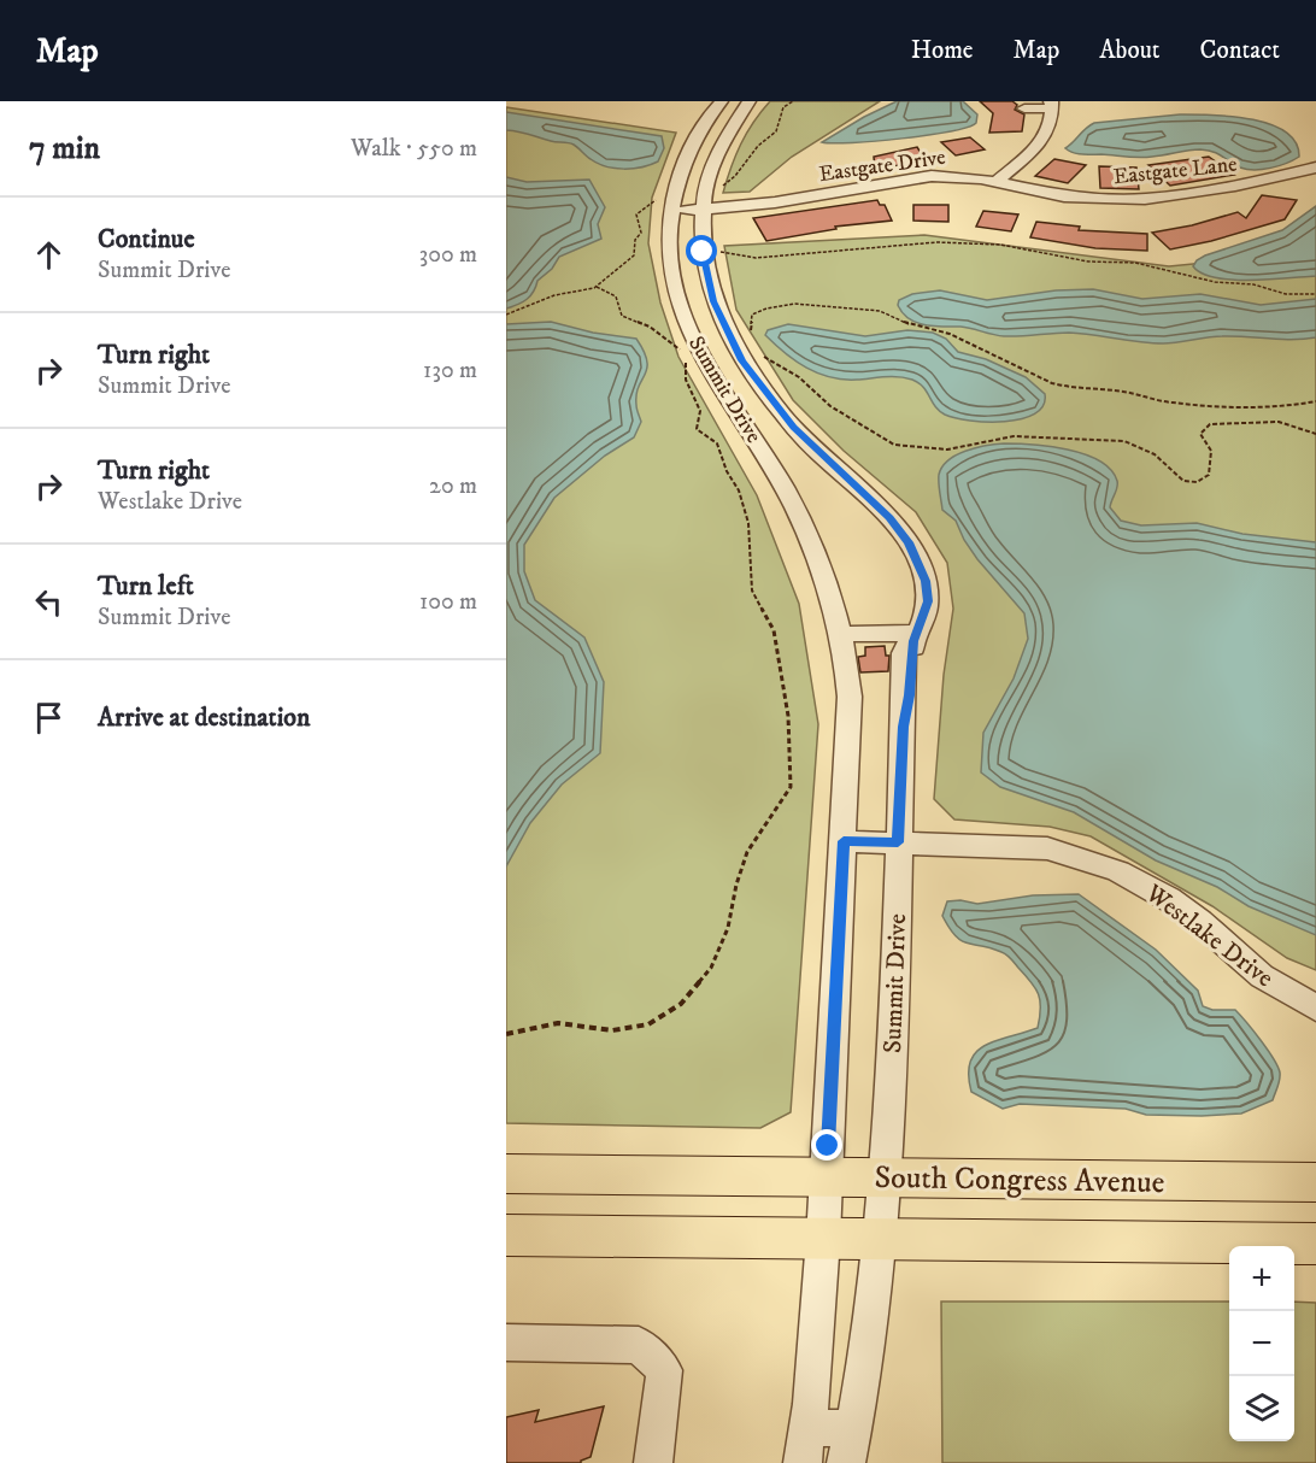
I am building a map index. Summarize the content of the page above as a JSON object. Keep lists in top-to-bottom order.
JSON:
{
  "streets": {
    "main road": ["South Congress Avenue"],
    "street": [
      "Eastgate Drive",
      "Eastgate Lane",
      "Summit Drive",
      "Westlake Drive"
    ]
  },
  "crossings": [
    ["Eastgate Drive", "Eastgate Lane"],
    ["Eastgate Drive", "Summit Drive"],
    ["Summit Drive", "Westlake Drive"],
    ["Summit Drive", "South Congress Avenue"]
  ],
  "page": {
    "header": "Map",
    "nav": [
      "Home",
      "Map",
      "About",
      "Contact"
    ],
    "heading": ["7 min", "Walk · 550 m"],
    "list": [
      ["Continue", "Summit Drive", "300 m"],
      ["Turn right", "Summit Drive", "130 m"],
      ["Turn right", "Westlake Drive", "20 m"],
      ["Turn left", "Summit Drive", "100 m"],
      "Arrive at destination"
    ],
    "map_buttons": ["+", "−"]
  }
}
